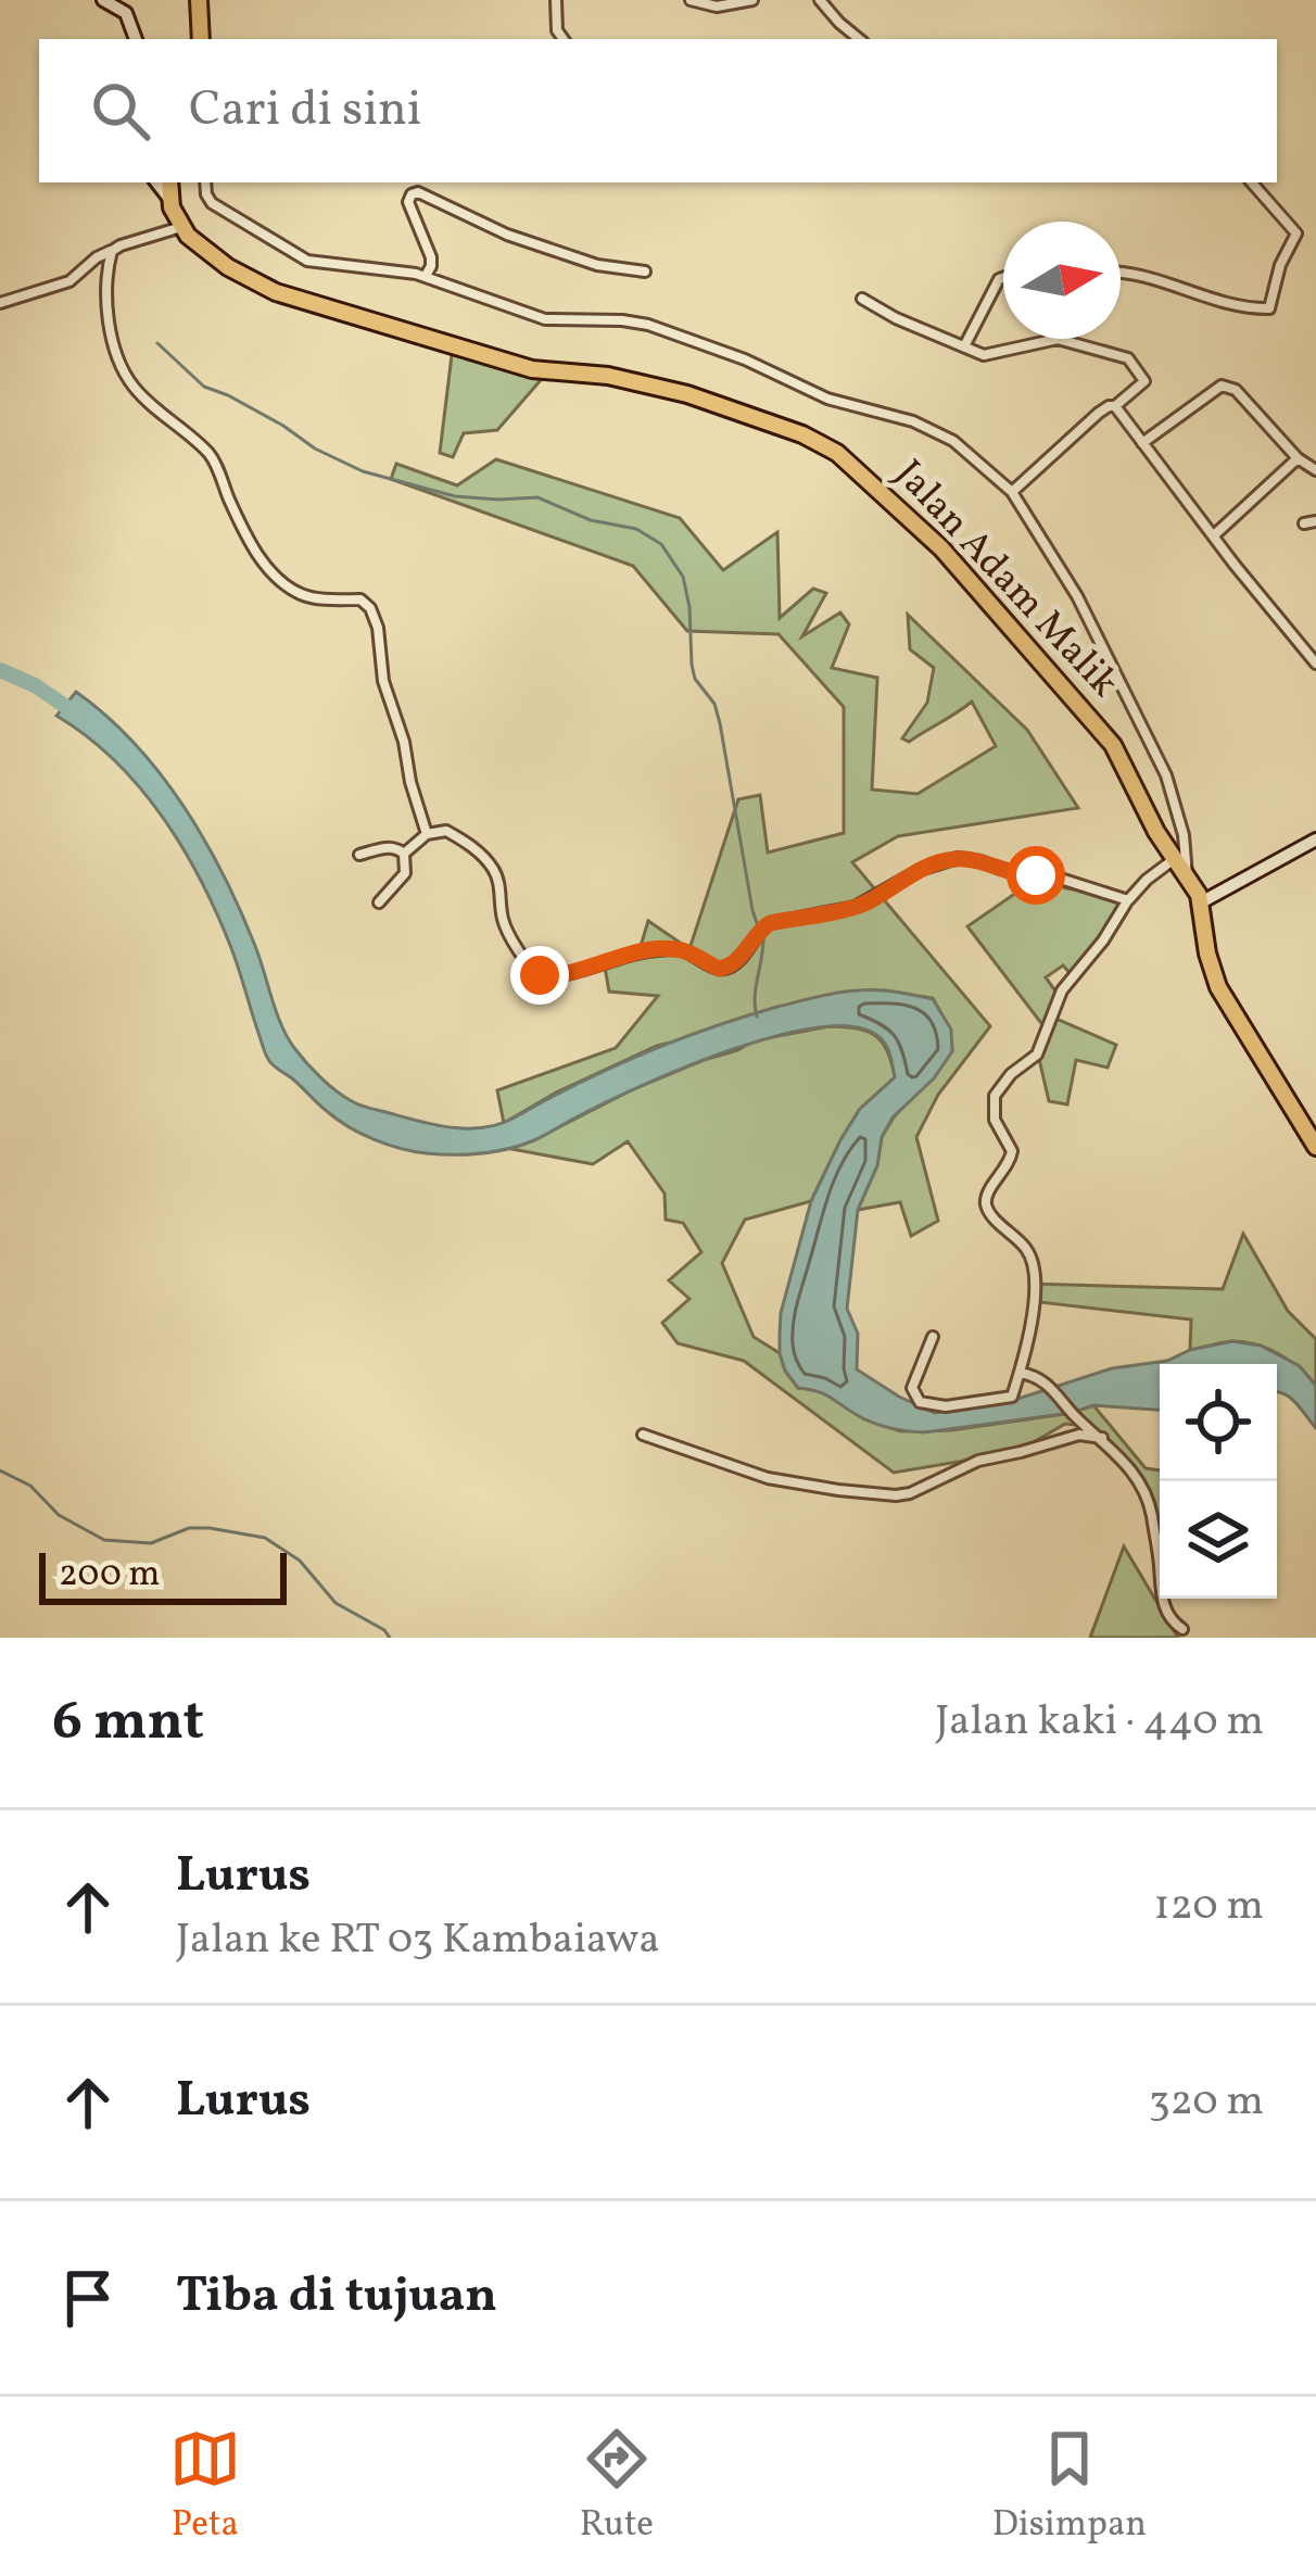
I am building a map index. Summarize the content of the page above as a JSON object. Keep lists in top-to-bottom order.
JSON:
{
  "streets": {
    "highway": ["Jalan Adam Malik"]
  },
  "scale_bar": "200 m",
  "north": "right",
  "page": {
    "search": "Cari di sini",
    "scale": "200 m",
    "heading": ["6 mnt", "Jalan kaki · 440 m"],
    "list": [
      ["Lurus", "Jalan ke RT 03 Kambaiawa", "120 m"],
      ["Lurus", "320 m"],
      "Tiba di tujuan"
    ],
    "nav": ["Peta", "Rute", "Disimpan"]
  }
}
